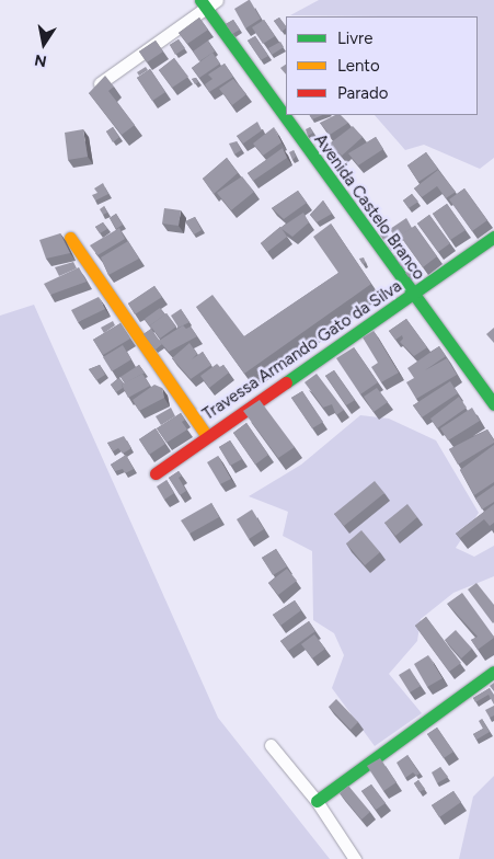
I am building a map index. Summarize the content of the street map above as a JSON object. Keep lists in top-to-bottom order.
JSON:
{
  "streets": {
    "street": ["Avenida Castelo Branco", "Travessa Armando Gato da Silva"]
  },
  "crossings": [
    ["Avenida Castelo Branco", "Travessa Armando Gato da Silva"]
  ],
  "legend": ["Livre", "Lento", "Parado"],
  "north": "bottom"
}
